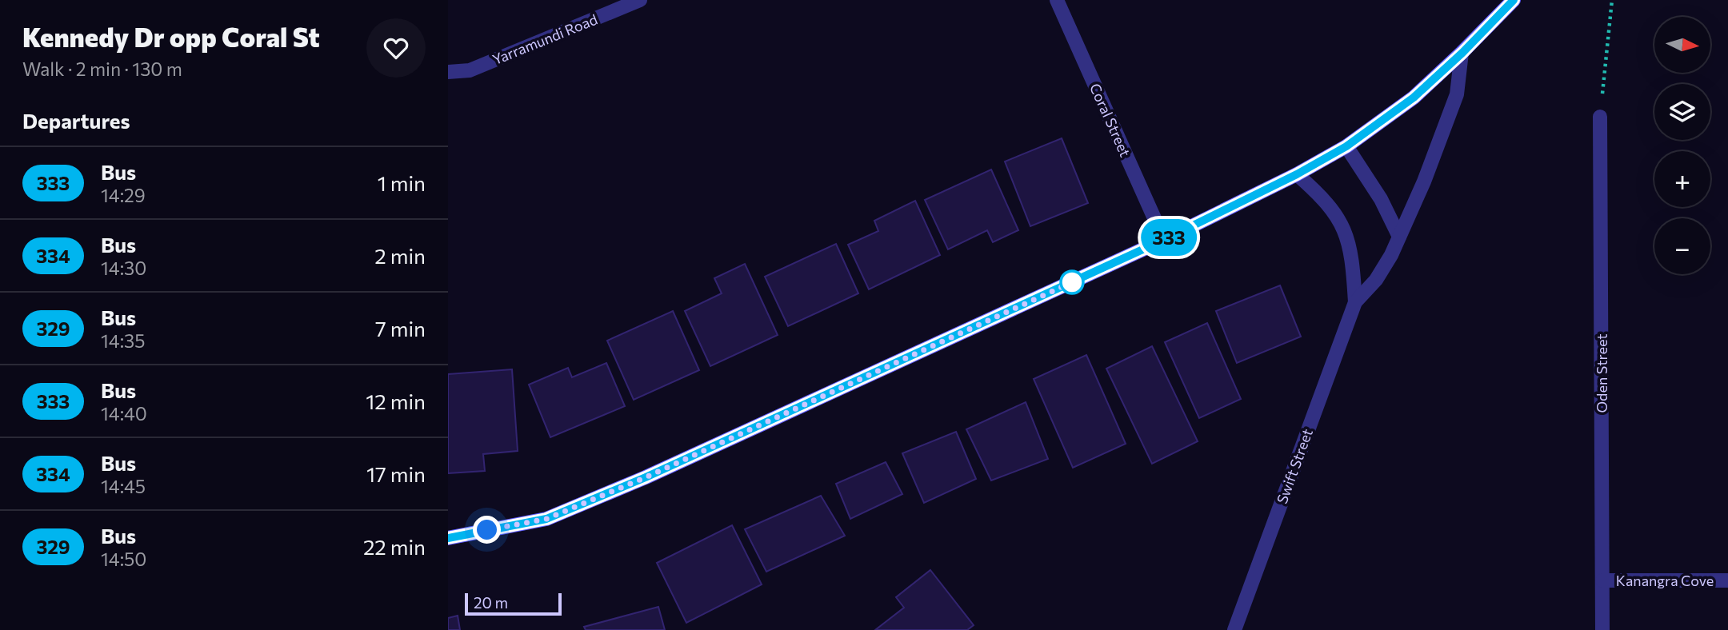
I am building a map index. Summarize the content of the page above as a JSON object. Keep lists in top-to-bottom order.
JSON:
{
  "streets": {
    "street": [
      "Yarramundi Road",
      "Coral Street",
      "Oden Street",
      "Swift Street",
      "Kanangra Cove"
    ]
  },
  "crossings": [
    ["Oden Street", "Kanangra Cove"]
  ],
  "lines": ["bus line 333"],
  "scale_bar": "20 m",
  "north": "right",
  "page": {
    "heading": [
      ["Kennedy Dr opp Coral St", "Walk · 2 min · 130 m"],
      "Departures"
    ],
    "on_map": "333",
    "map_buttons": ["+", "−"],
    "list": [
      {
        "mark": "333",
        "name": "Bus",
        "note": "14:29",
        "value": "1 min"
      },
      {
        "mark": "334",
        "name": "Bus",
        "note": "14:30",
        "value": "2 min"
      },
      {
        "mark": "329",
        "name": "Bus",
        "note": "14:35",
        "value": "7 min"
      },
      {
        "mark": "333",
        "name": "Bus",
        "note": "14:40",
        "value": "12 min"
      },
      {
        "mark": "334",
        "name": "Bus",
        "note": "14:45",
        "value": "17 min"
      },
      {
        "mark": "329",
        "name": "Bus",
        "note": "14:50",
        "value": "22 min"
      }
    ],
    "scale": "20 m"
  }
}
